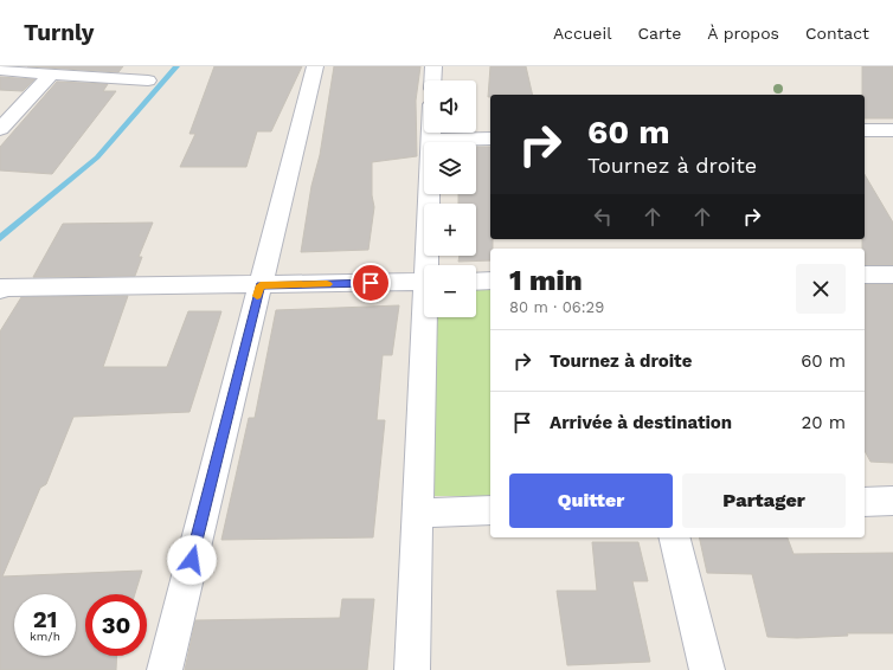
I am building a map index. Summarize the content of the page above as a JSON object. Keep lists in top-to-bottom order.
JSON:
{
  "page": {
    "header": "Turnly",
    "nav": [
      "Accueil",
      "Carte",
      "À propos",
      "Contact"
    ],
    "map_buttons": ["+", "−"],
    "turn": ["60 m", "Tournez à droite"],
    "heading": ["1 min", "80 m · 06:29"],
    "list": [
      {
        "name": "Tournez à droite",
        "value": "60 m"
      },
      {
        "name": "Arrivée à destination",
        "value": "20 m"
      }
    ],
    "buttons": ["Quitter", "Partager"],
    "speed": "21 km/h",
    "limit": "30"
  }
}
